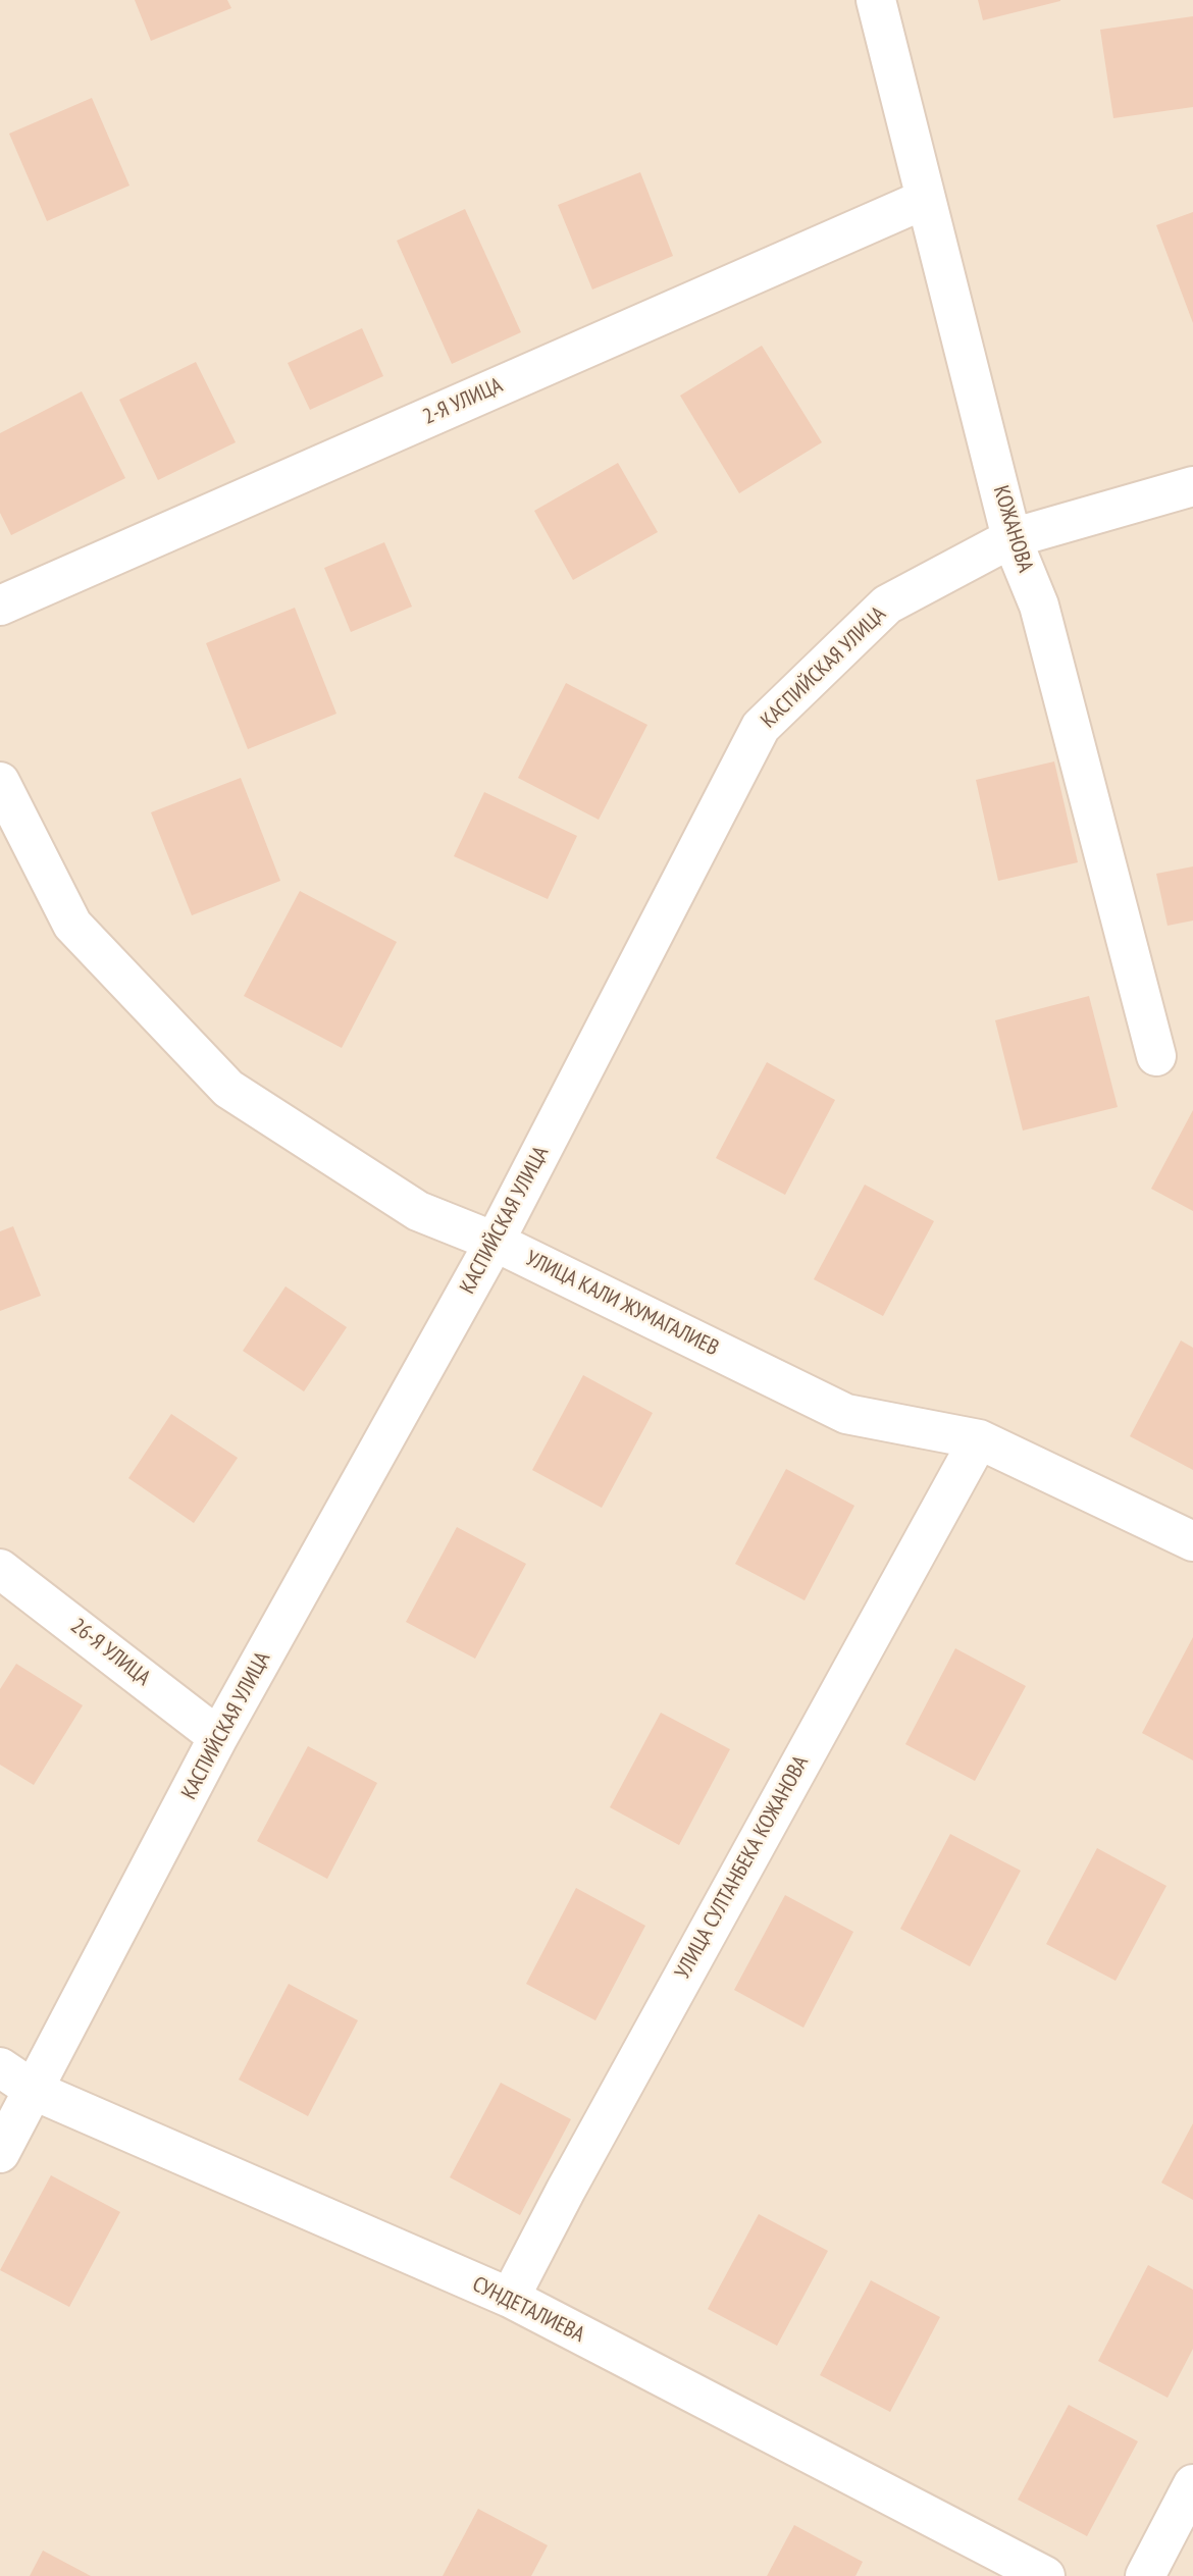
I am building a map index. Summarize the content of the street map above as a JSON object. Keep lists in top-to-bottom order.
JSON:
{
  "streets": {
    "street": [
      "2-Я УЛИЦА",
      "КОЖАНОВА",
      "КАСПИЙСКАЯ УЛИЦА",
      "УЛИЦА КАЛИ ЖУМАГАЛИЕВ",
      "26-Я УЛИЦА",
      "УЛИЦА СУЛТАНБЕКА КОЖАНОВА",
      "СУНДЕТАЛИЕВА"
    ]
  },
  "crossings": [
    ["2-Я УЛИЦА", "КОЖАНОВА"],
    ["КОЖАНОВА", "КАСПИЙСКАЯ УЛИЦА"],
    ["КАСПИЙСКАЯ УЛИЦА", "УЛИЦА КАЛИ ЖУМАГАЛИЕВ"],
    ["КАСПИЙСКАЯ УЛИЦА", "26-Я УЛИЦА"],
    ["КАСПИЙСКАЯ УЛИЦА", "СУНДЕТАЛИЕВА"],
    ["УЛИЦА КАЛИ ЖУМАГАЛИЕВ", "УЛИЦА СУЛТАНБЕКА КОЖАНОВА"],
    ["УЛИЦА СУЛТАНБЕКА КОЖАНОВА", "СУНДЕТАЛИЕВА"]
  ]
}
